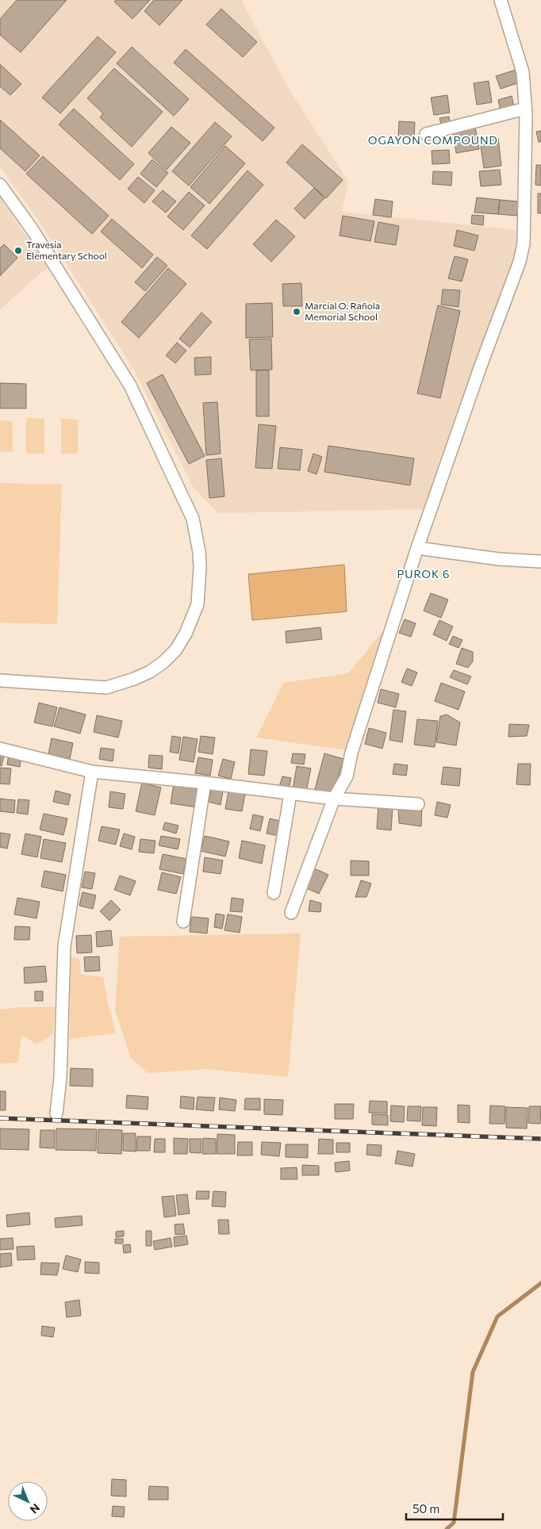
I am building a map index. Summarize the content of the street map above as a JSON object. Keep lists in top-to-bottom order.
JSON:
{
  "districts": ["OGAYON COMPOUND", "PUROK 6"],
  "places": ["Travesia Elementary School", "Marcial O. Rañola Memorial School"],
  "scale_bar": "50 m",
  "north": "bottom right"
}
